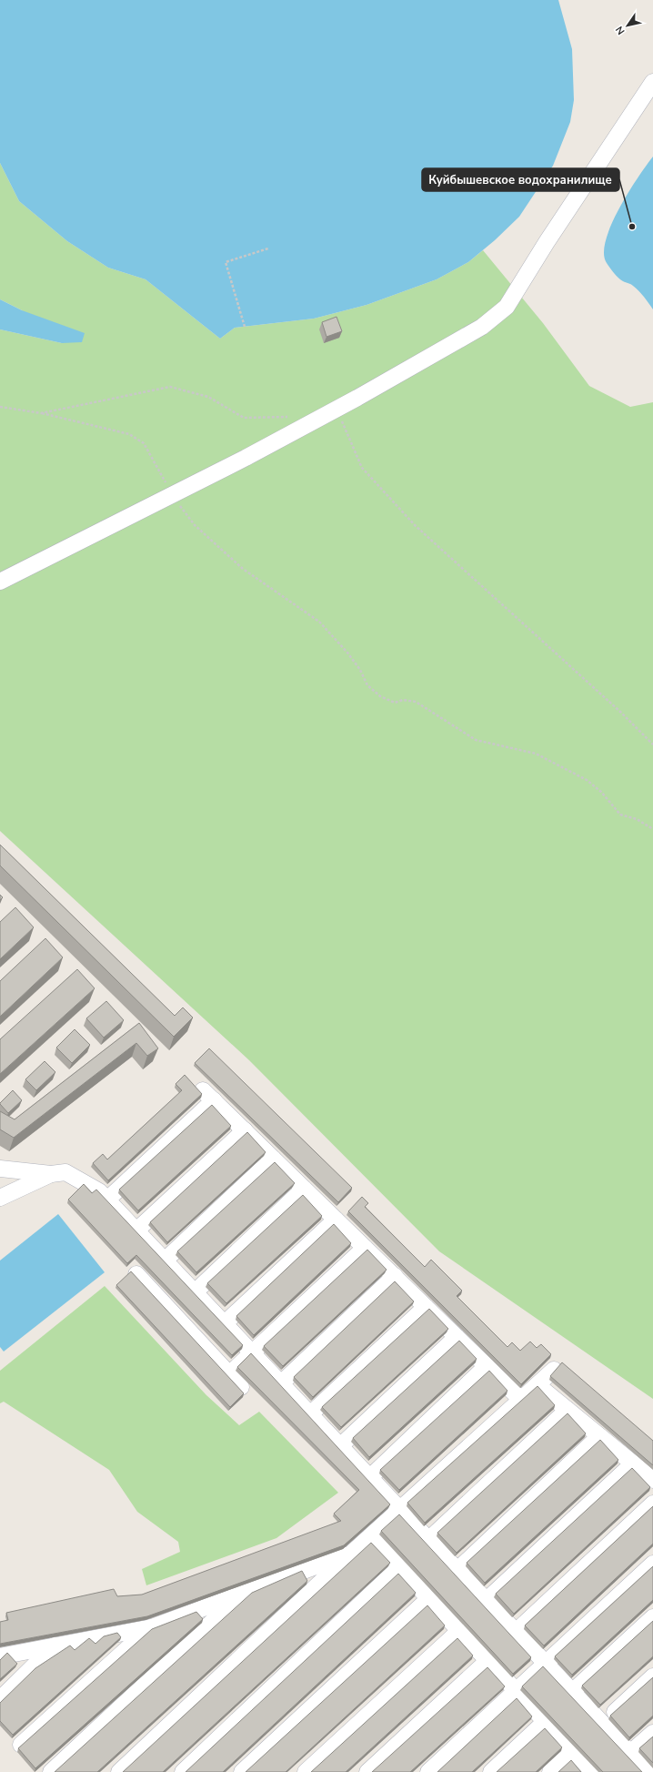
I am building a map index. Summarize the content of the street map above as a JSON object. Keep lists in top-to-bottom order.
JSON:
{
  "places": ["Куйбышевское водохранилище"],
  "north": "bottom left"
}
